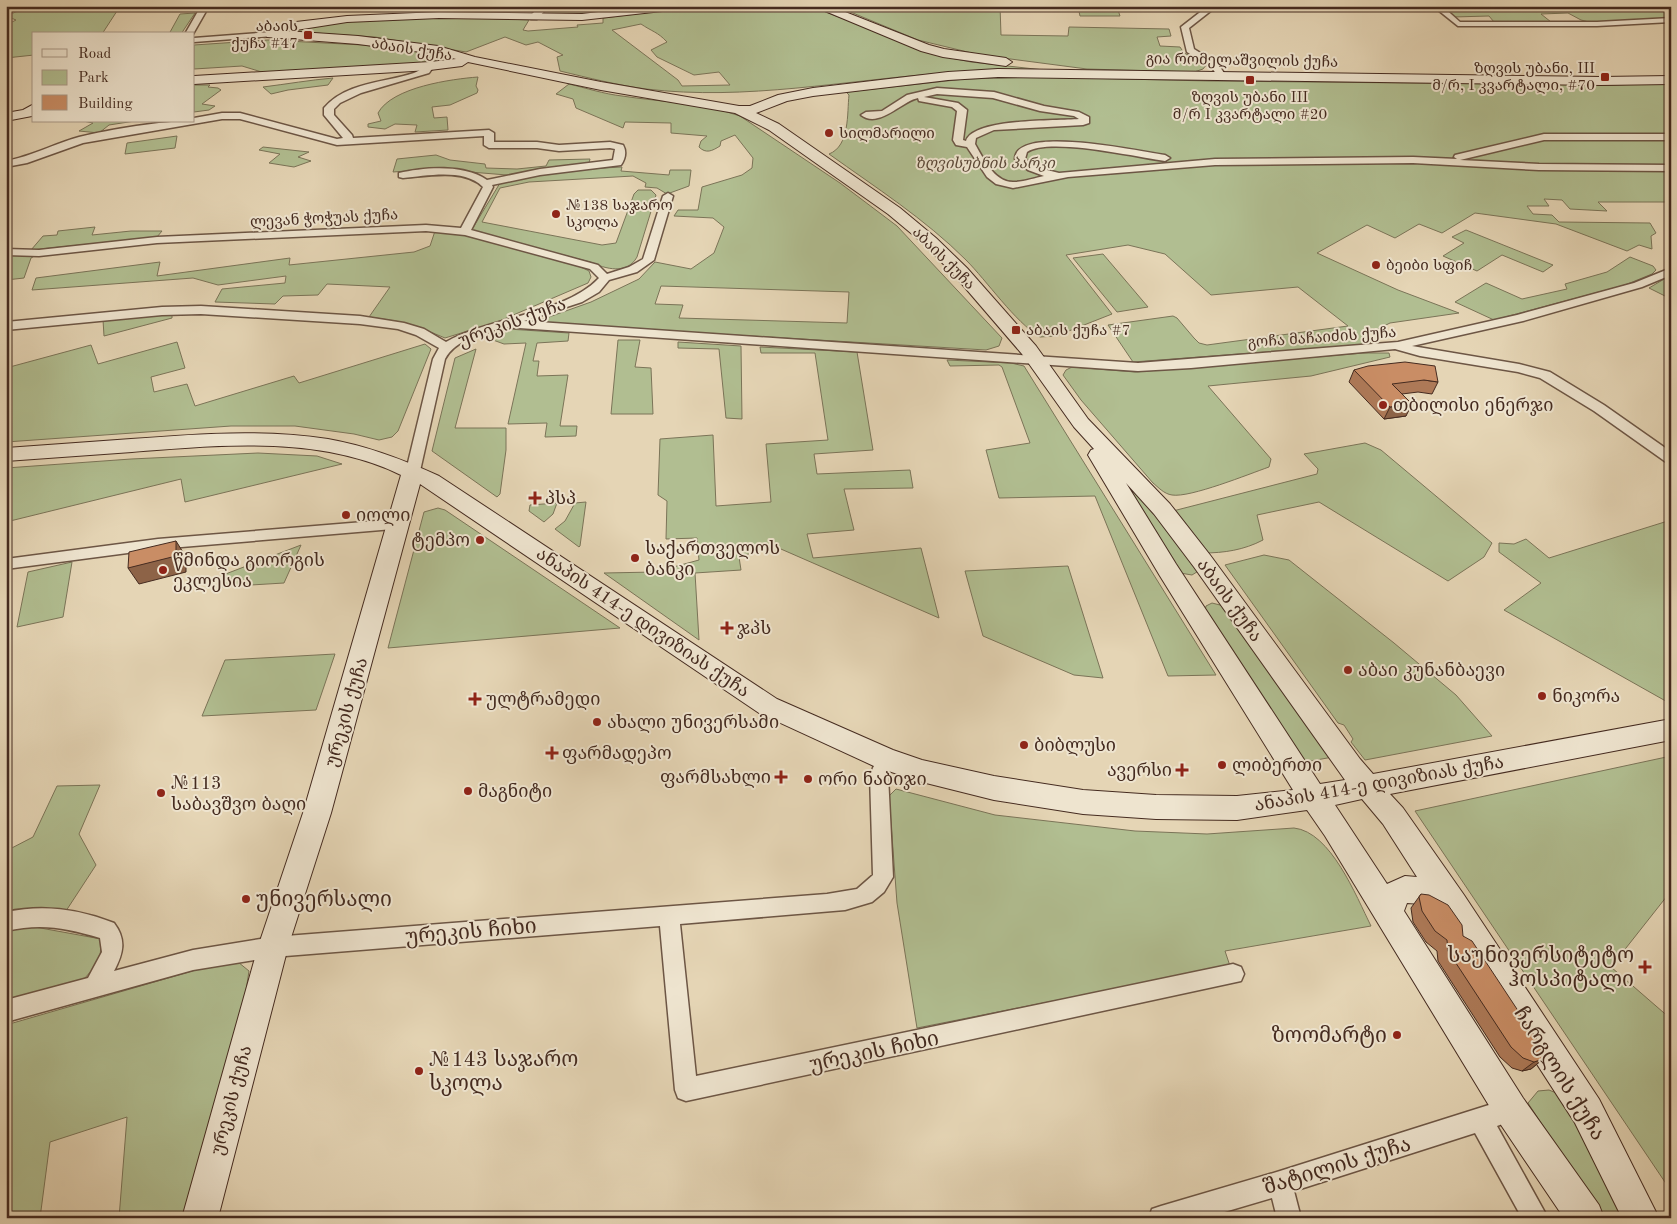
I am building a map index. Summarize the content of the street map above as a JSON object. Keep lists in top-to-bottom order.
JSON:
{
  "streets": {
    "street": [
      "აბაის ქუჩა",
      "გია რომელაშვილის ქუჩა",
      "ლევან ჭოჭუას ქუჩა",
      "ურეკის ქუჩა",
      "გოჩა მაჩაიძის ქუჩა",
      "ანაპის 414-ე დივიზიას ქუჩა",
      "ურეკის ჩიხი",
      "ჩარგლის ქუჩა",
      "შატილის ქუჩა"
    ]
  },
  "crossings": [
    ["აბაის ქუჩა", "გია რომელაშვილის ქუჩა"],
    ["აბაის ქუჩა", "გოჩა მაჩაიძის ქუჩა"],
    ["აბაის ქუჩა", "ანაპის 414-ე დივიზიას ქუჩა"],
    ["აბაის ქუჩა", "ჩარგლის ქუჩა"],
    ["ლევან ჭოჭუას ქუჩა", "ურეკის ქუჩა"],
    ["ურეკის ქუჩა", "ანაპის 414-ე დივიზიას ქუჩა"],
    ["ურეკის ქუჩა", "ურეკის ჩიხი"],
    ["ანაპის 414-ე დივიზიას ქუჩა", "ურეკის ჩიხი"],
    ["ანაპის 414-ე დივიზიას ქუჩა", "ჩარგლის ქუჩა"]
  ],
  "parks": ["ზღვისუბნის პარკი"],
  "places": {
    "transit": [
      "აბაის ქუჩა #47",
      "ზღვის უბანი, III მ/რ, I კვარტალი, #70",
      "ზღვის უბანი III მ/რ I კვარტალი #20",
      "აბაის ქუჩა #7"
    ],
    "other": [
      "სილმარილი",
      "№138 საჯარო სკოლა",
      "ბეიბი სფიჩ",
      "თბილისი ენერჯი",
      "იოლი",
      "ტემპო",
      "საქართველოს ბანკი",
      "წმინდა გიორგის ეკლესია",
      "აბაი კუნანბაევი",
      "ნიკორა",
      "ახალი უნივერსამი",
      "ბიბლუსი",
      "ლიბერთი",
      "ორი ნაბიჯი",
      "მაგნიტი",
      "№113 საბავშვო ბაღი",
      "უნივერსალი",
      "ზოომარტი",
      "№143 საჯარო სკოლა"
    ],
    "health": [
      "პსპ",
      "ჯპს",
      "ულტრამედი",
      "ფარმადეპო",
      "ავერსი",
      "ფარმსახლი",
      "საუნივერსიტეტო ჰოსპიტალი"
    ]
  },
  "legend": ["Road", "Park", "Building"]
}
